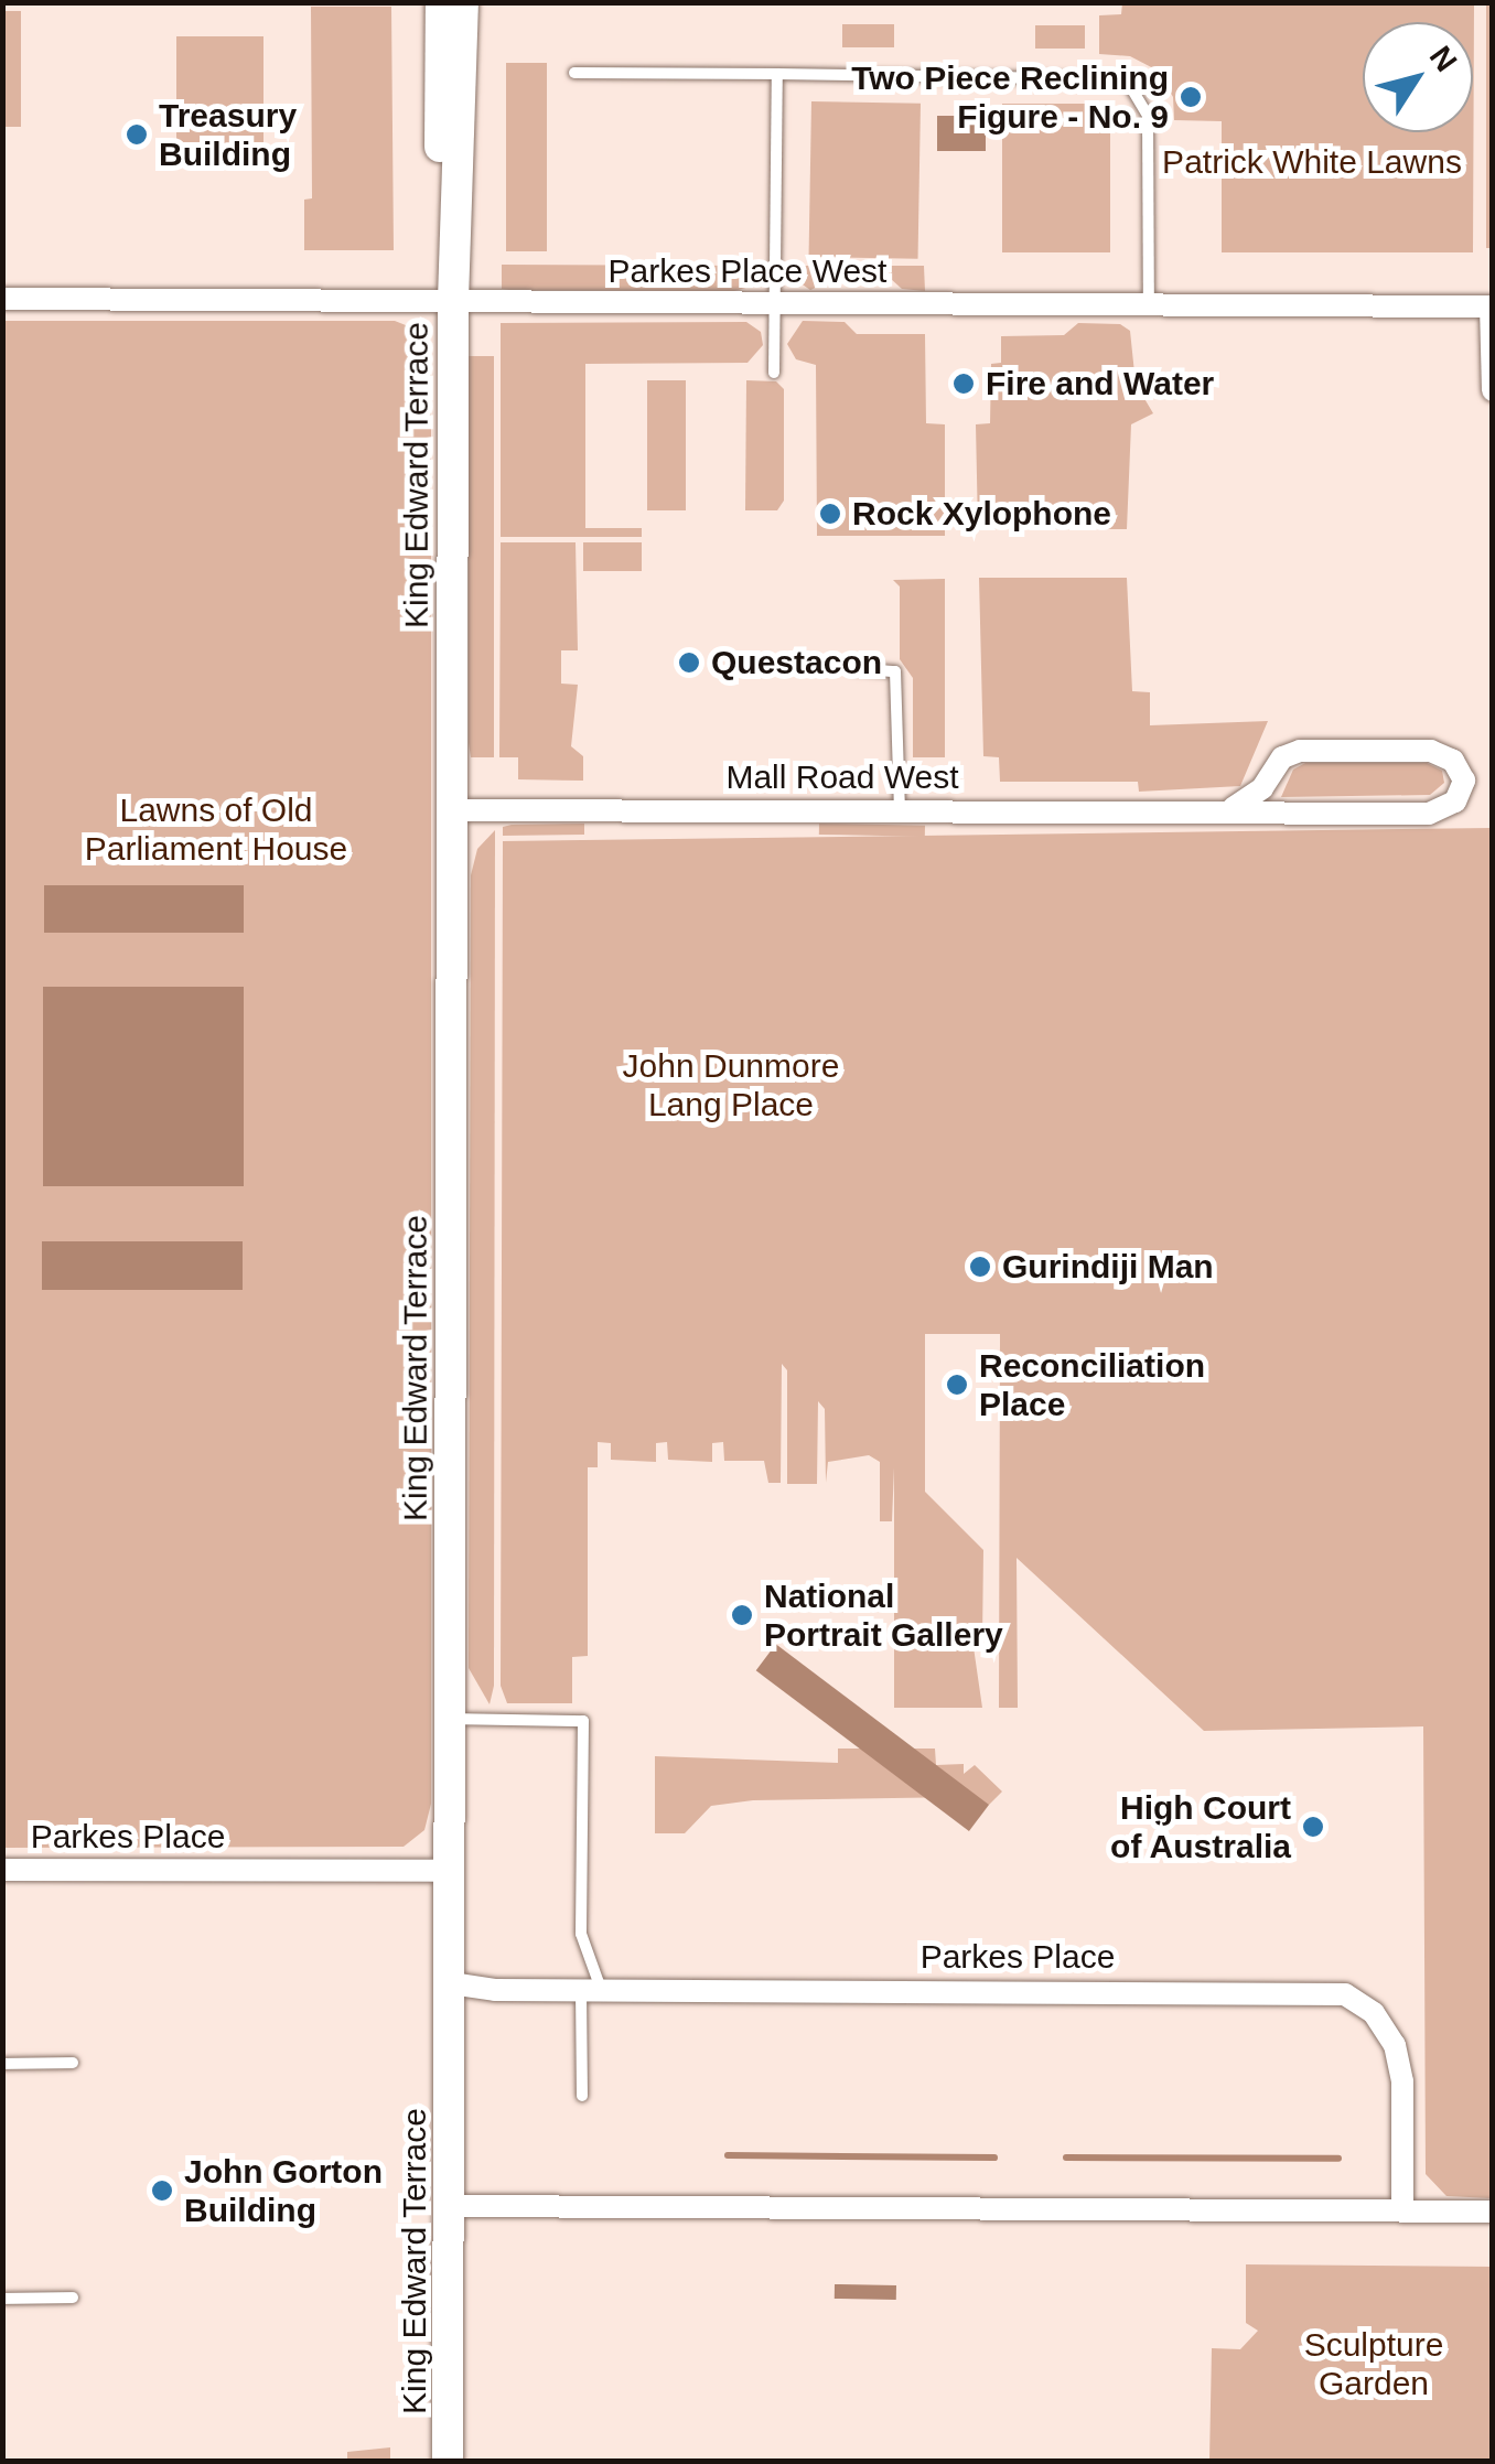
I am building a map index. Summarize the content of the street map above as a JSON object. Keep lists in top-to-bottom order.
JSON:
{
  "streets": {
    "main road": ["King Edward Terrace"],
    "street": ["Parkes Place West", "Mall Road West", "Parkes Place"]
  },
  "crossings": [
    ["Parkes Place West", "King Edward Terrace"],
    ["King Edward Terrace", "Mall Road West"],
    ["King Edward Terrace", "Parkes Place"]
  ],
  "parks": [
    "Patrick White Lawns",
    "Lawns of Old Parliament House",
    "John Dunmore Lang Place",
    "Sculpture Garden"
  ],
  "places": [
    "Two Piece Reclining Figure - No. 9",
    "Treasury Building",
    "Fire and Water",
    "Rock Xylophone",
    "Questacon",
    "Gurindiji Man",
    "Reconciliation Place",
    "National Portrait Gallery",
    "High Court of Australia",
    "John Gorton Building"
  ],
  "north": "top right"
}
